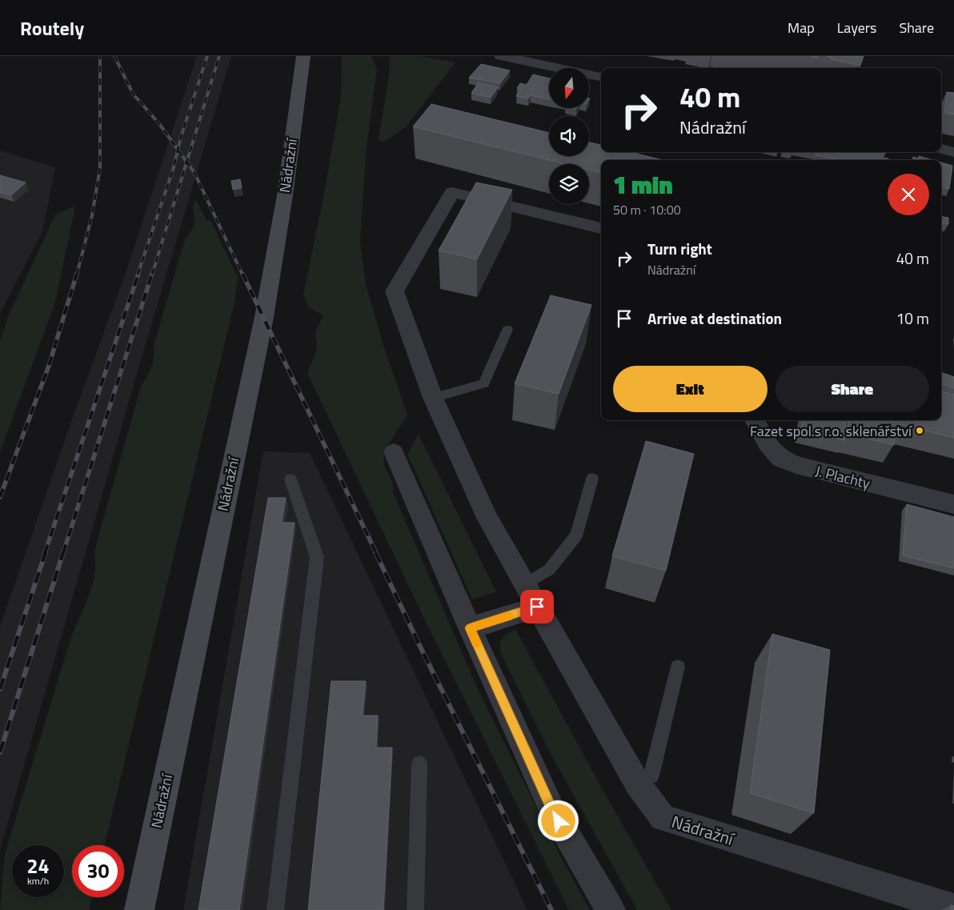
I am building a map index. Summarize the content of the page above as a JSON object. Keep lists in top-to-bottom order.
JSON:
{
  "streets": {
    "main road": ["Nádražní"],
    "street": ["J. Plachty"]
  },
  "places": ["Fazet spol.s r.o. sklenářství"],
  "north": "bottom",
  "page": {
    "header": "Routely",
    "nav": ["Map", "Layers", "Share"],
    "turn": ["40 m", "Nádražní"],
    "heading": ["1 min", "50 m · 10:00"],
    "list": [
      {
        "name": "Turn right",
        "note": "Nádražní",
        "value": "40 m"
      },
      {
        "name": "Arrive at destination",
        "value": "10 m"
      }
    ],
    "buttons": ["Exit", "Share"],
    "speed": "24 km/h",
    "limit": "30"
  }
}
